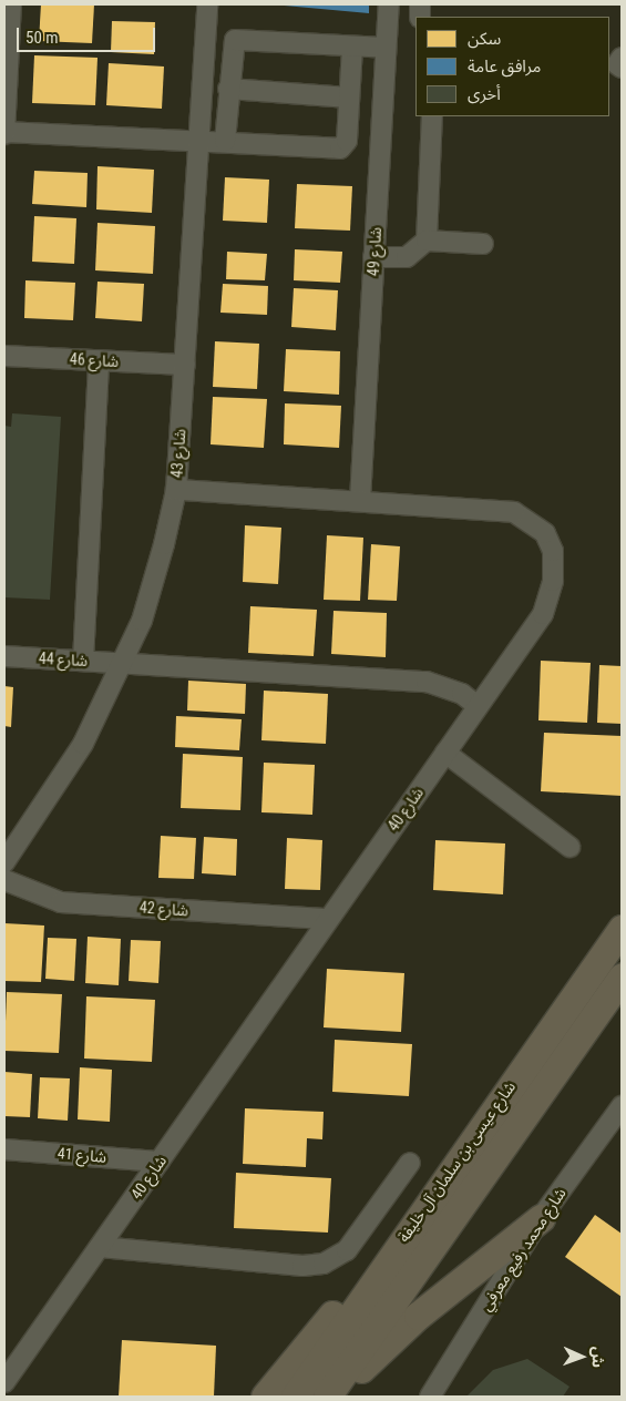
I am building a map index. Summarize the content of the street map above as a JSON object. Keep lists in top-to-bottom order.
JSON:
{
  "streets": {
    "highway": ["شارع عيسى بن سلمان آل خليفة"],
    "street": [
      "شارع 49",
      "شارع 46",
      "شارع 43",
      "شارع 44",
      "شارع 40",
      "شارع 42",
      "شارع 41",
      "شارع محمد رفيع معرفي"
    ]
  },
  "crossings": [
    ["شارع 49", "شارع 40"],
    ["شارع 46", "شارع 43"],
    ["شارع 43", "شارع 44"],
    ["شارع 43", "شارع 40"],
    ["شارع 44", "شارع 40"],
    ["شارع 40", "شارع 42"],
    ["شارع 40", "شارع 41"]
  ],
  "legend": ["سكن", "مرافق عامة", "أخرى"],
  "scale_bar": "50 m",
  "north": "right"
}
